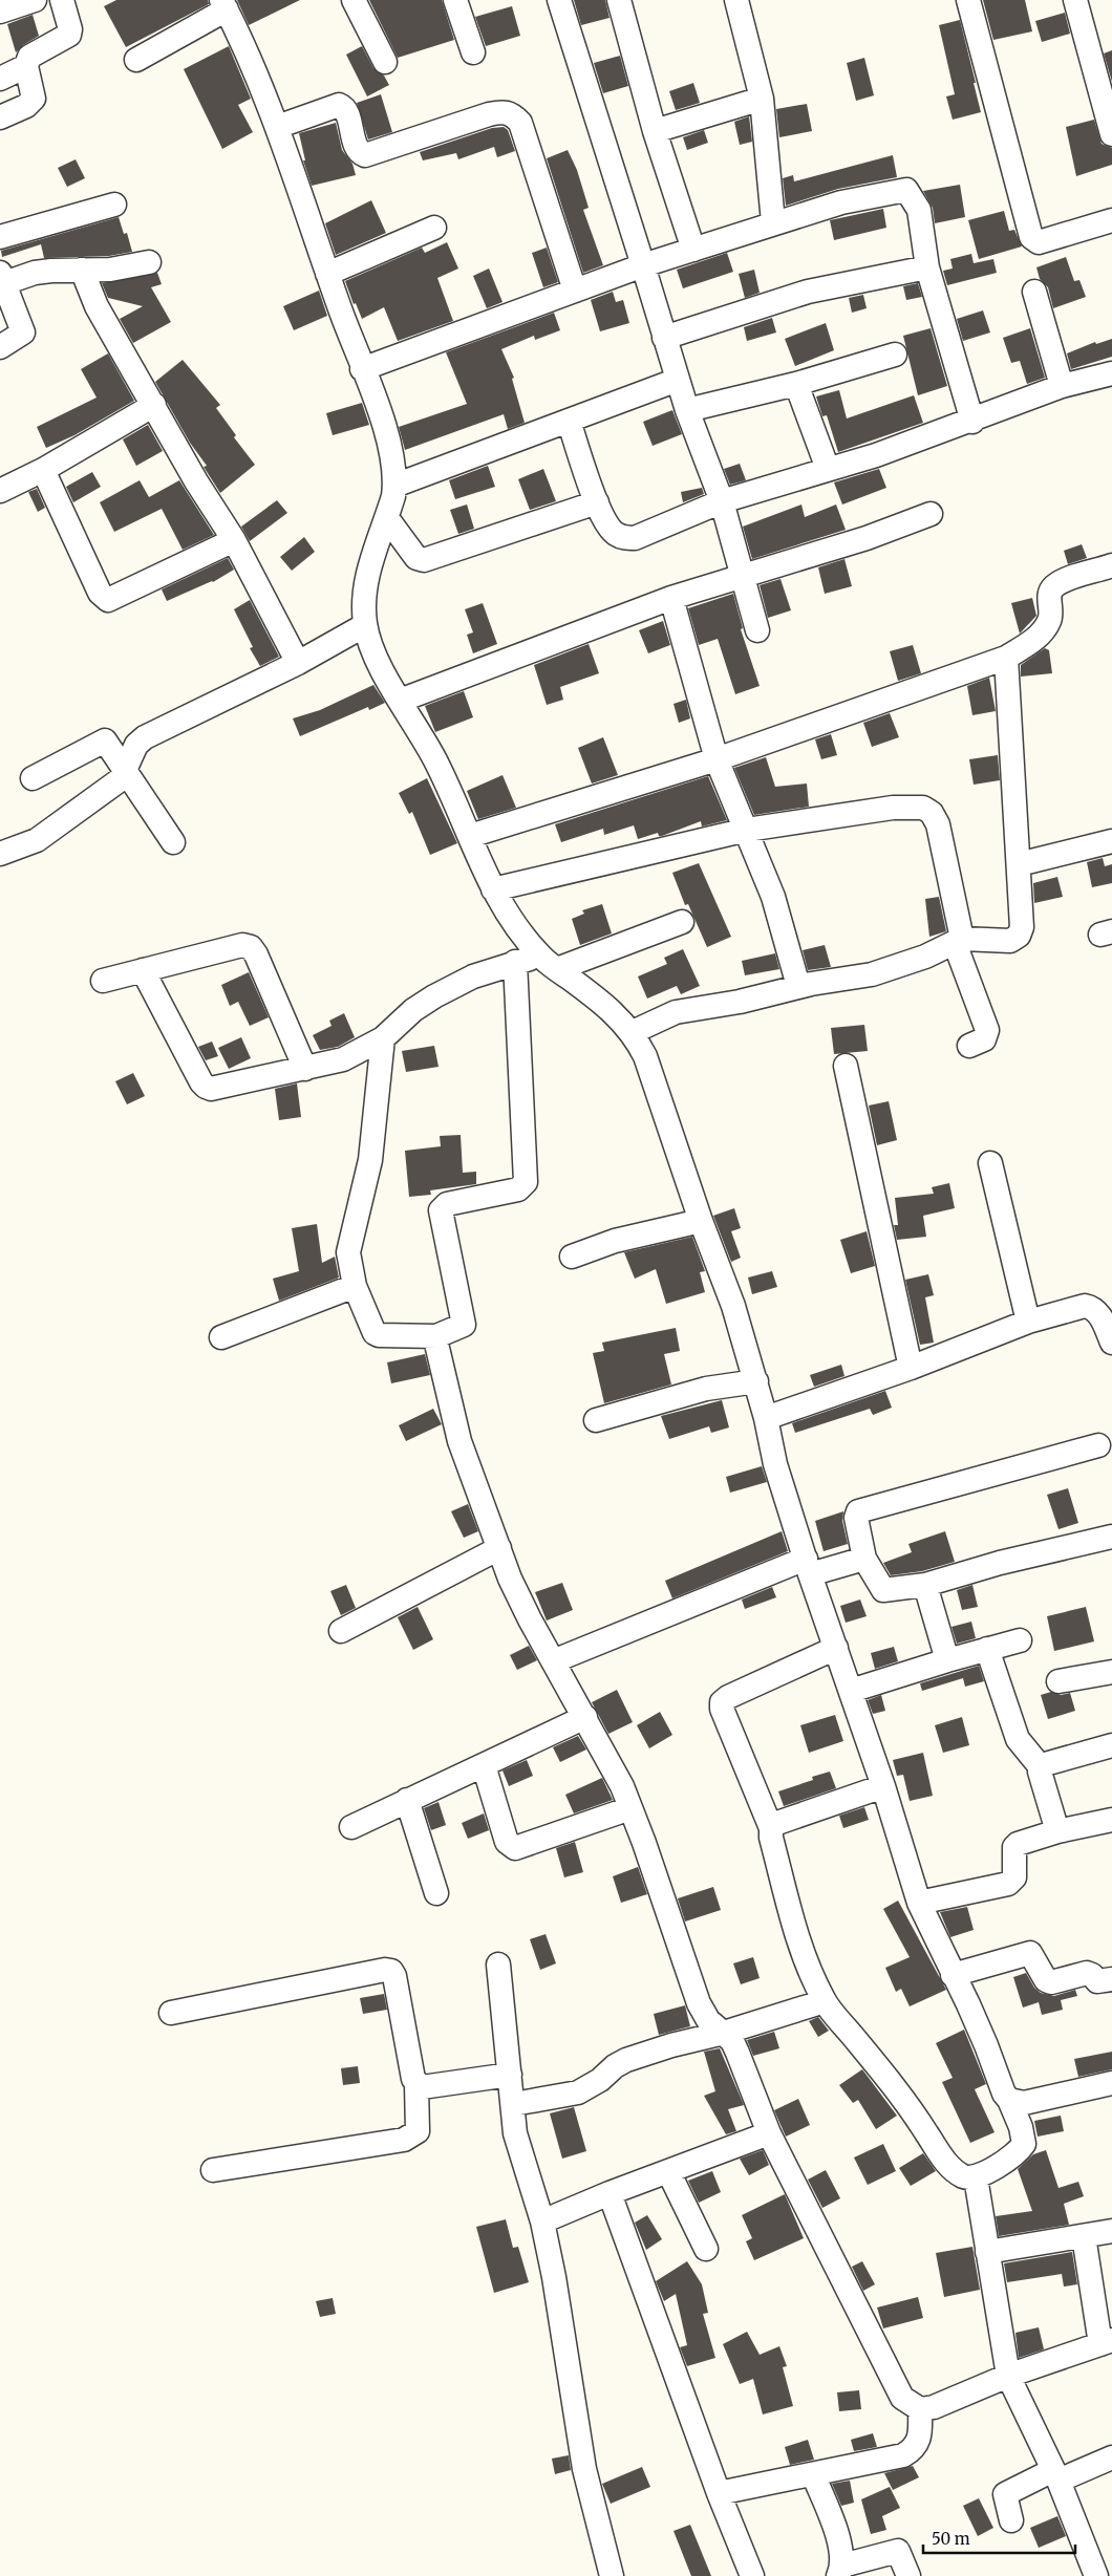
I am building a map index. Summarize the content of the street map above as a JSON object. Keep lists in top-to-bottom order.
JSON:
{
  "scale_bar": "50 m"
}
